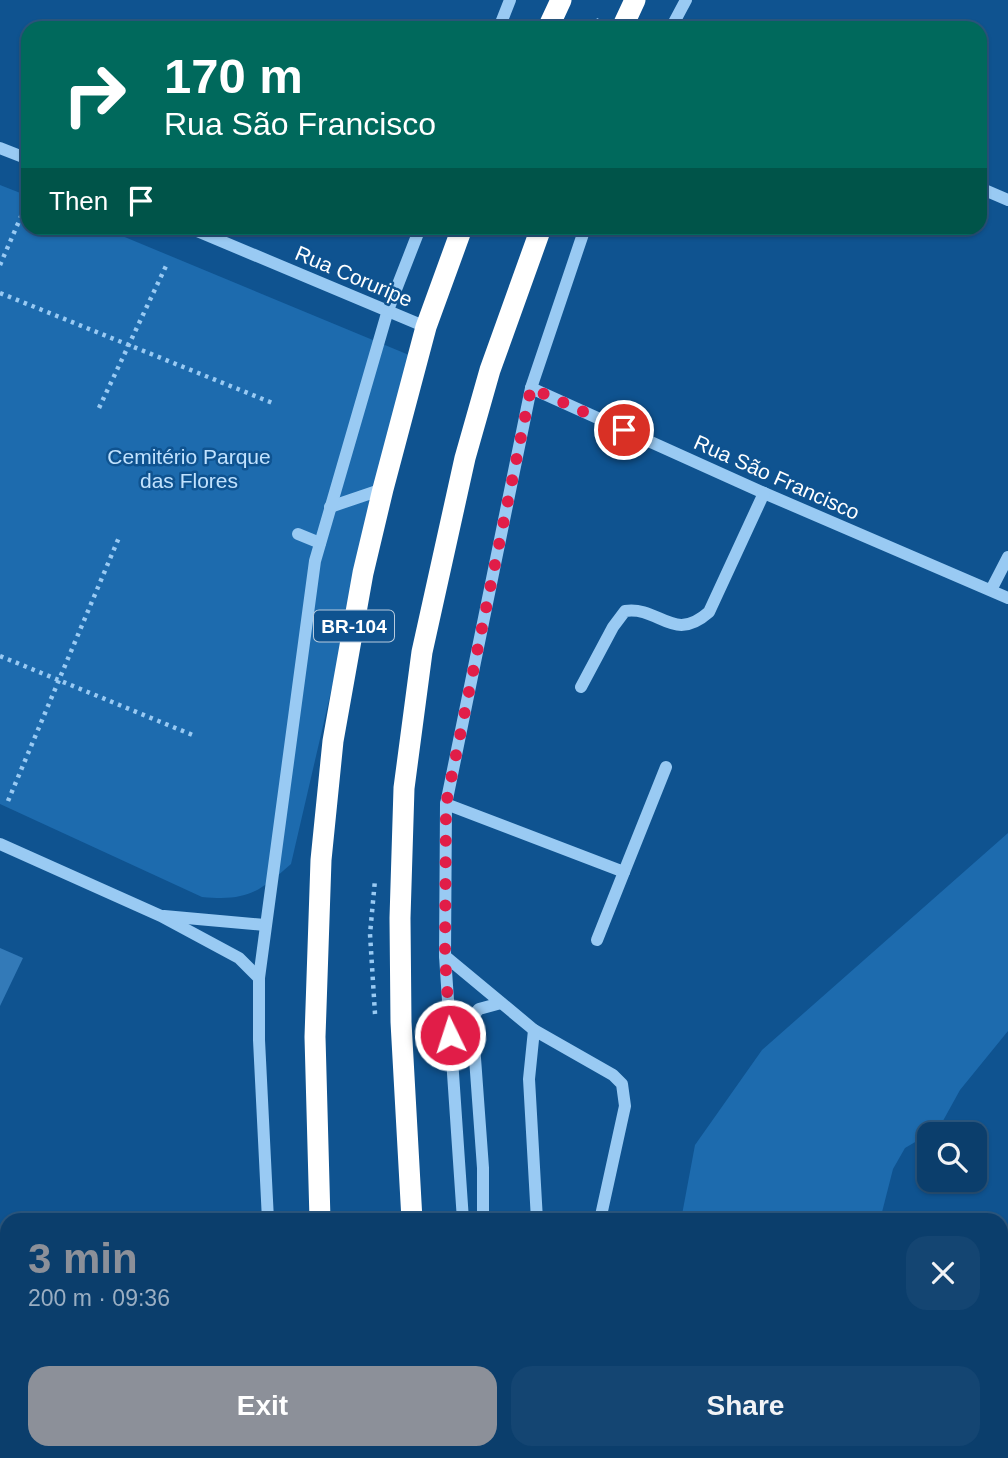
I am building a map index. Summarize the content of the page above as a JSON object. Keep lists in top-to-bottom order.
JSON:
{
  "streets": {
    "highway": ["BR-104"],
    "street": ["Rua Coruripe", "Rua São Francisco"]
  },
  "crossings": [
    ["Rua Coruripe", "BR-104"]
  ],
  "parks": ["Cemitério Parque das Flores"],
  "page": {
    "turn": ["170 m", "Rua São Francisco"],
    "then": "Then",
    "heading": ["3 min", "200 m · 09:36"],
    "buttons": ["Exit", "Share"]
  }
}
